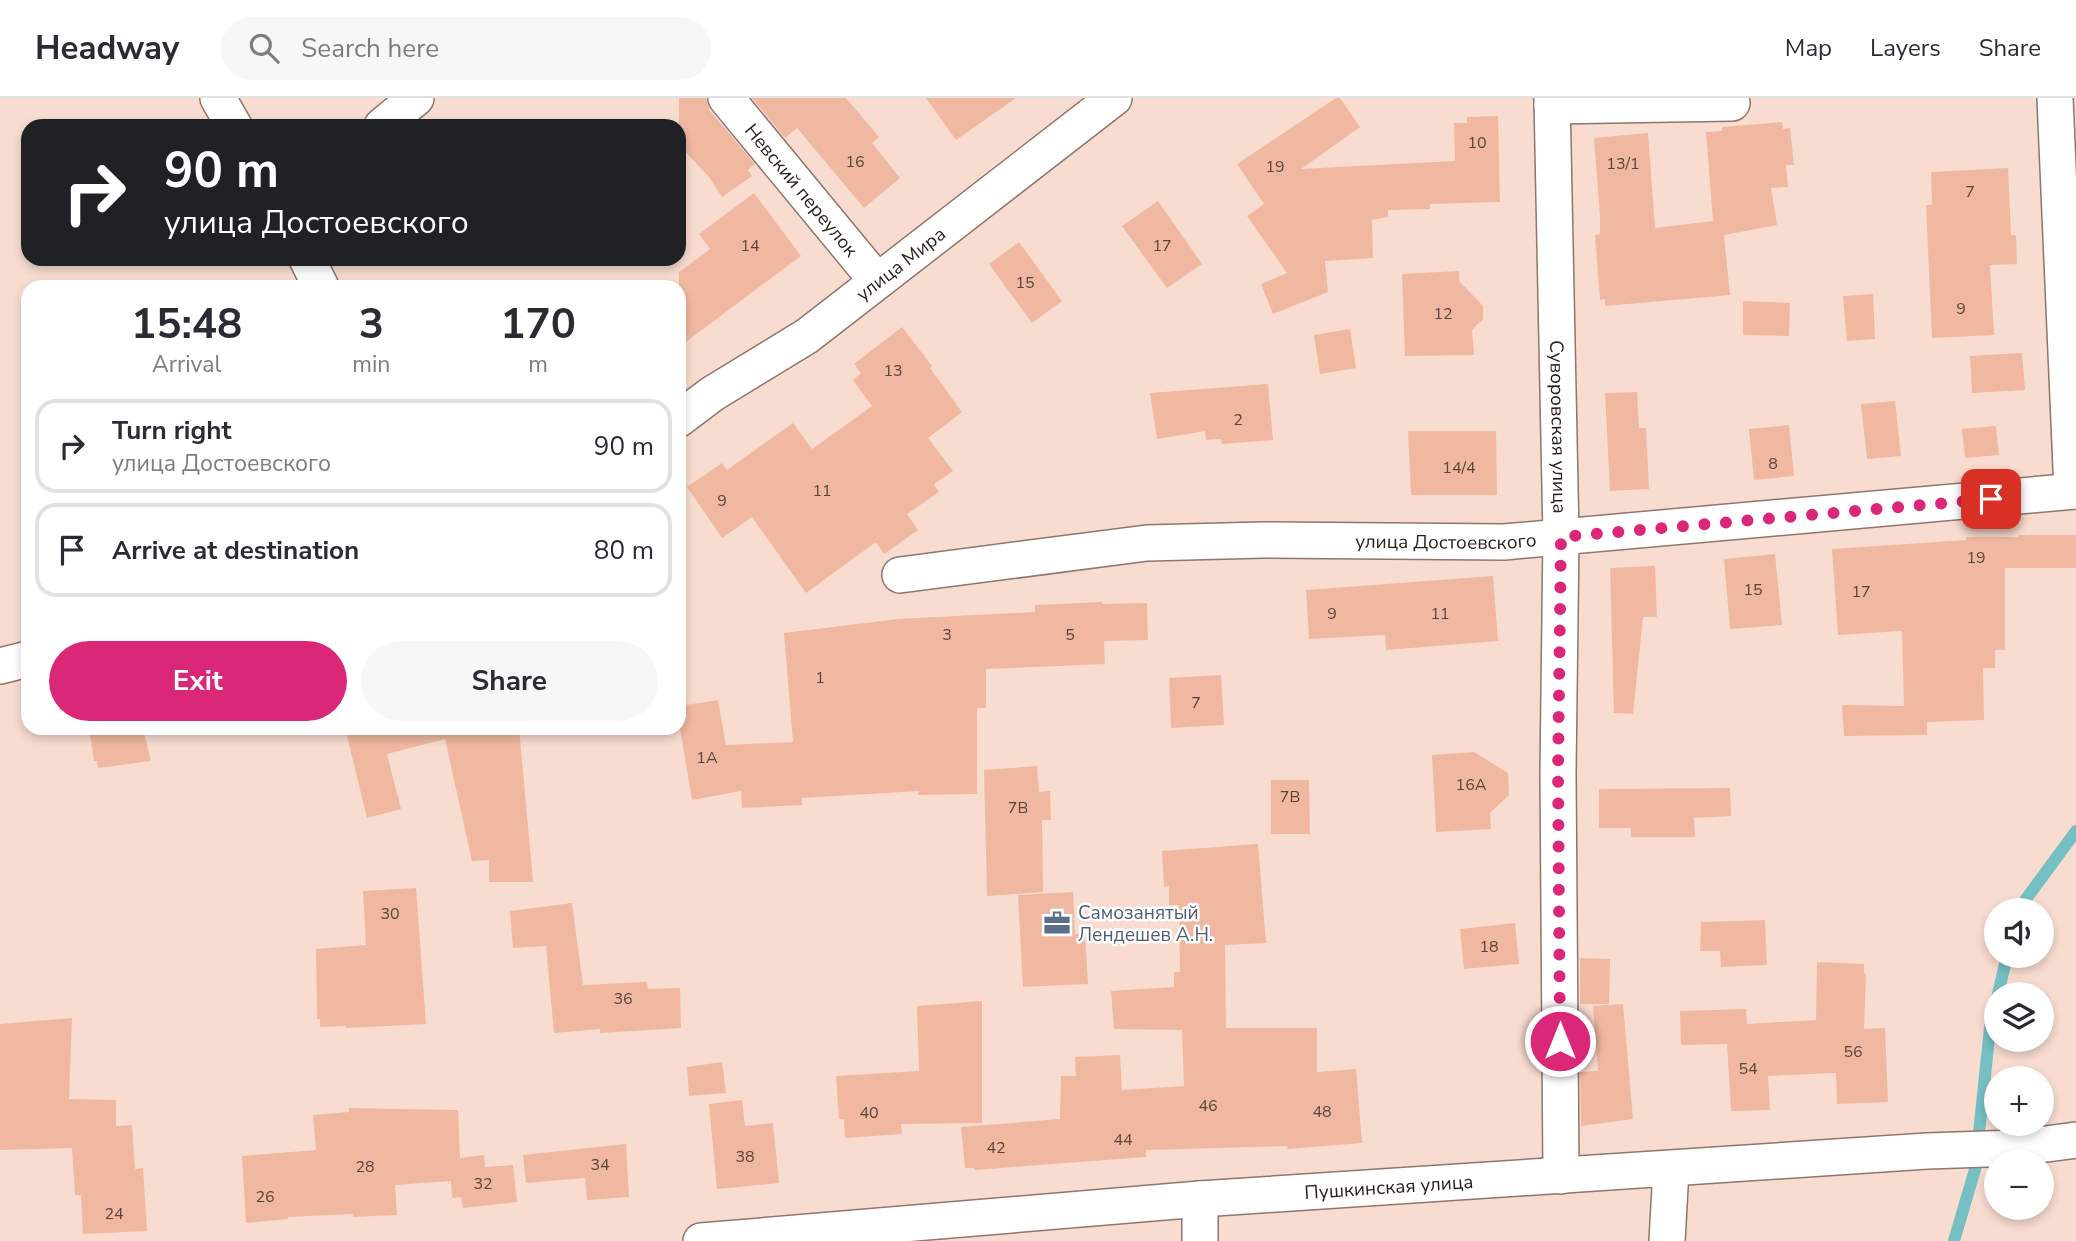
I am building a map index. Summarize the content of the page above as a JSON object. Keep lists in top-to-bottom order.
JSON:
{
  "streets": {
    "street": [
      "Невский переулок",
      "улица Мира",
      "Суворовская улица",
      "улица Достоевского",
      "Пушкинская улица"
    ]
  },
  "crossings": [
    ["Невский переулок", "улица Мира"],
    ["Суворовская улица", "улица Достоевского"],
    ["Суворовская улица", "Пушкинская улица"]
  ],
  "places": {
    "office": ["Самозанятый Лендешев А.Н."]
  },
  "house_numbers": [
    "10",
    "16",
    "13/1",
    "19",
    "7",
    "14",
    "17",
    "15",
    "9",
    "12",
    "13",
    "2",
    "8",
    "14/4",
    "11",
    "9",
    "19",
    "15",
    "17",
    "9",
    "11",
    "3",
    "5",
    "1",
    "7",
    "1А",
    "16А",
    "7В",
    "7В",
    "30",
    "18",
    "36",
    "56",
    "54",
    "46",
    "48",
    "40",
    "44",
    "42",
    "38",
    "34",
    "28",
    "32",
    "26",
    "24"
  ],
  "page": {
    "header": "Headway",
    "search": "Search here",
    "nav": ["Map", "Layers", "Share"],
    "turn": ["90 m", "улица Достоевского"],
    "eta": [
      "15:48",
      "Arrival",
      "3",
      "min",
      "170",
      "m"
    ],
    "list": [
      {
        "name": "Turn right",
        "note": "улица Достоевского",
        "value": "90 m"
      },
      {
        "name": "Arrive at destination",
        "value": "80 m"
      }
    ],
    "buttons": ["Exit", "Share"],
    "map_buttons": ["+", "−"]
  }
}
